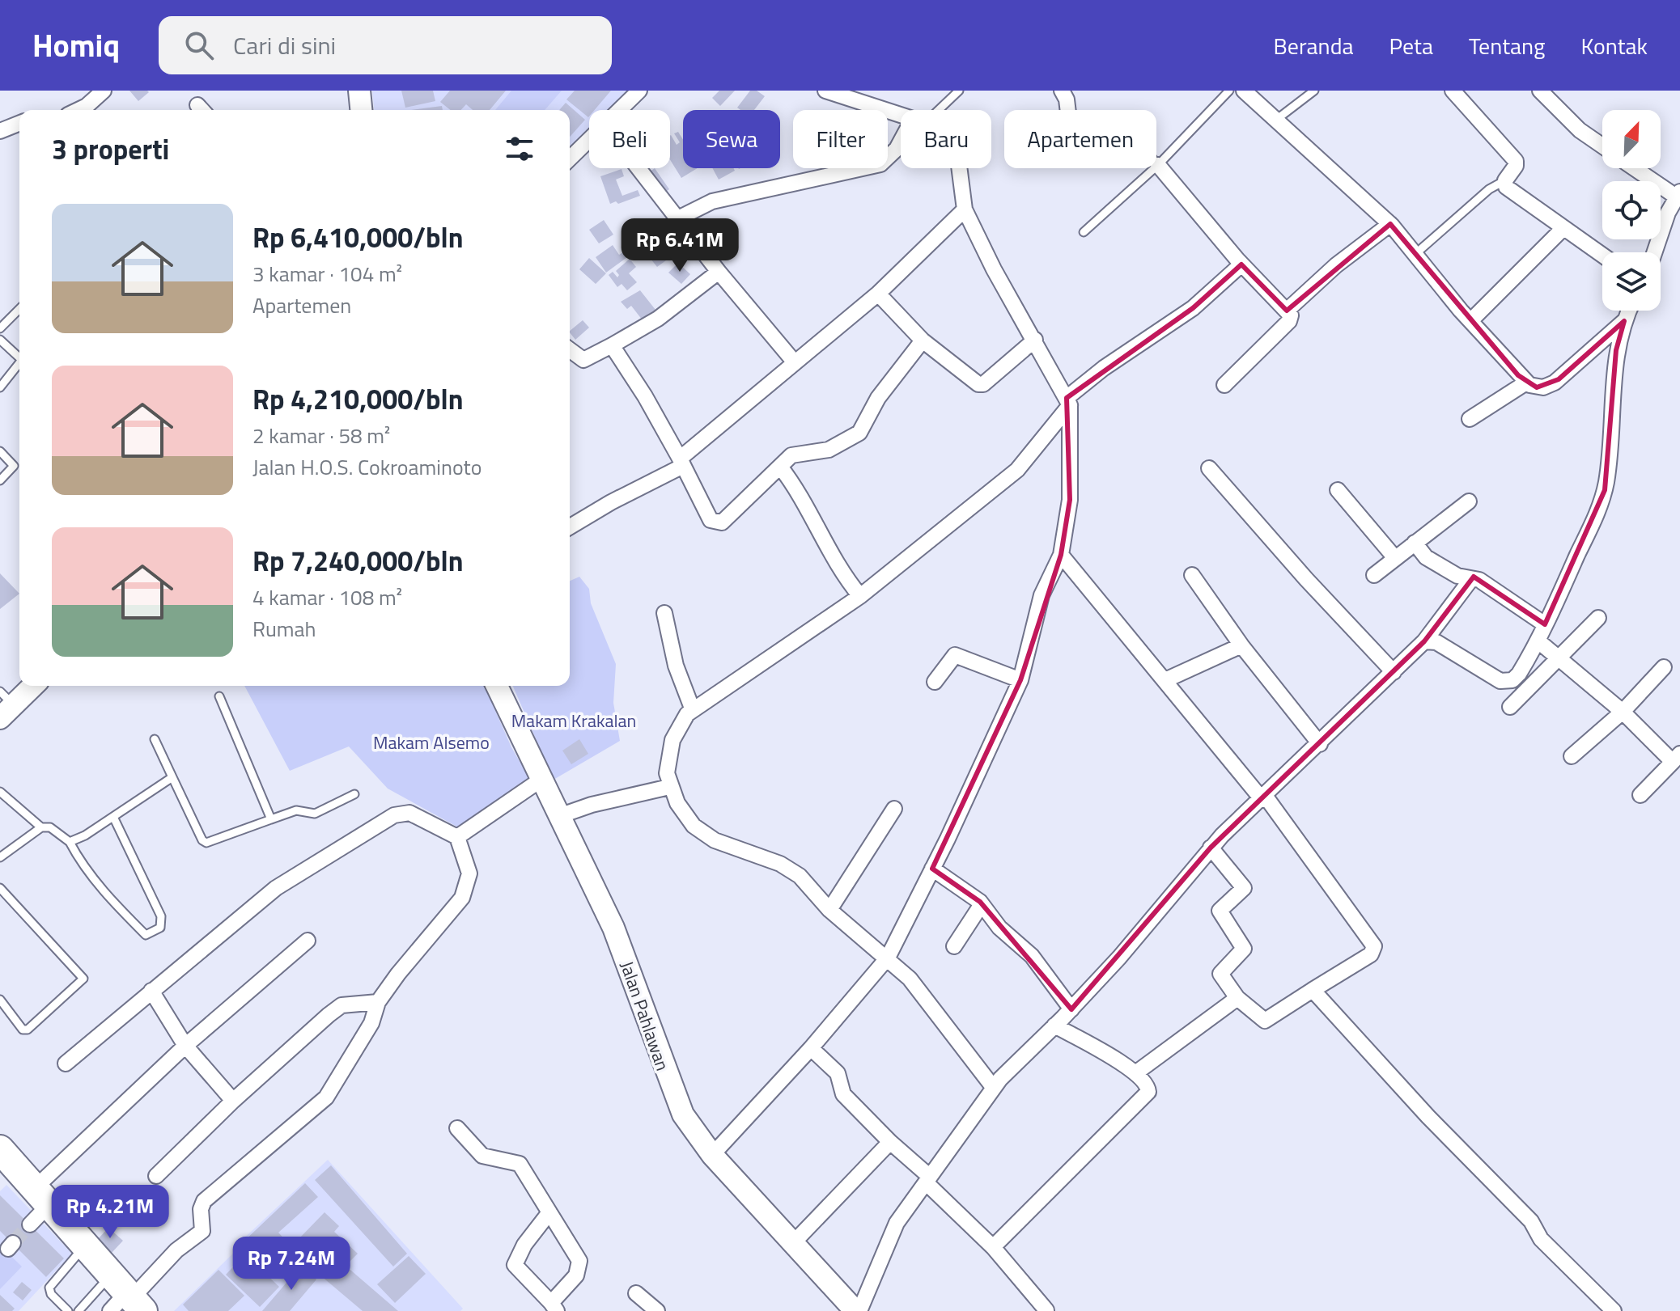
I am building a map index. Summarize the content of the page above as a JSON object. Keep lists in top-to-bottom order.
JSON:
{
  "streets": {
    "main road": ["Jalan Pahlawan"]
  },
  "parks": ["Makam Krakalan", "Makam Alsemo"],
  "north": "top right",
  "page": {
    "header": "Homiq",
    "search": "Cari di sini",
    "nav": [
      "Beranda",
      "Peta",
      "Tentang",
      "Kontak"
    ],
    "chip": [
      "Beli",
      "Sewa",
      "Filter",
      "Baru",
      "Apartemen"
    ],
    "heading": "3 properti",
    "list": [
      {
        "name": "Rp 6,410,000/bln",
        "note": "3 kamar · 104 m² · Apartemen"
      },
      {
        "name": "Rp 4,210,000/bln",
        "note": "2 kamar · 58 m² · Jalan H.O.S. Cokroaminoto"
      },
      {
        "name": "Rp 7,240,000/bln",
        "note": "4 kamar · 108 m² · Rumah"
      }
    ],
    "price": ["Rp 6.41M", "Rp 4.21M", "Rp 7.24M"]
  }
}
